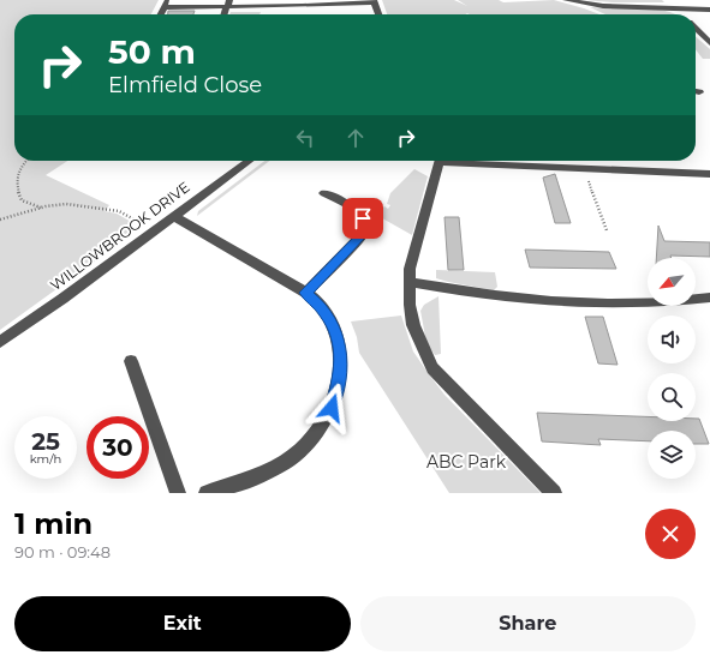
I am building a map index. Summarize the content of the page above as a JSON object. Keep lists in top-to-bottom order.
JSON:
{
  "streets": {
    "street": ["WILLOWBROOK DRIVE"]
  },
  "parks": ["ABC Park"],
  "north": "bottom left",
  "page": {
    "turn": ["50 m", "Elmfield Close"],
    "speed": "25 km/h",
    "limit": "30",
    "heading": ["1 min", "90 m · 09:48"],
    "buttons": ["Exit", "Share"]
  }
}
